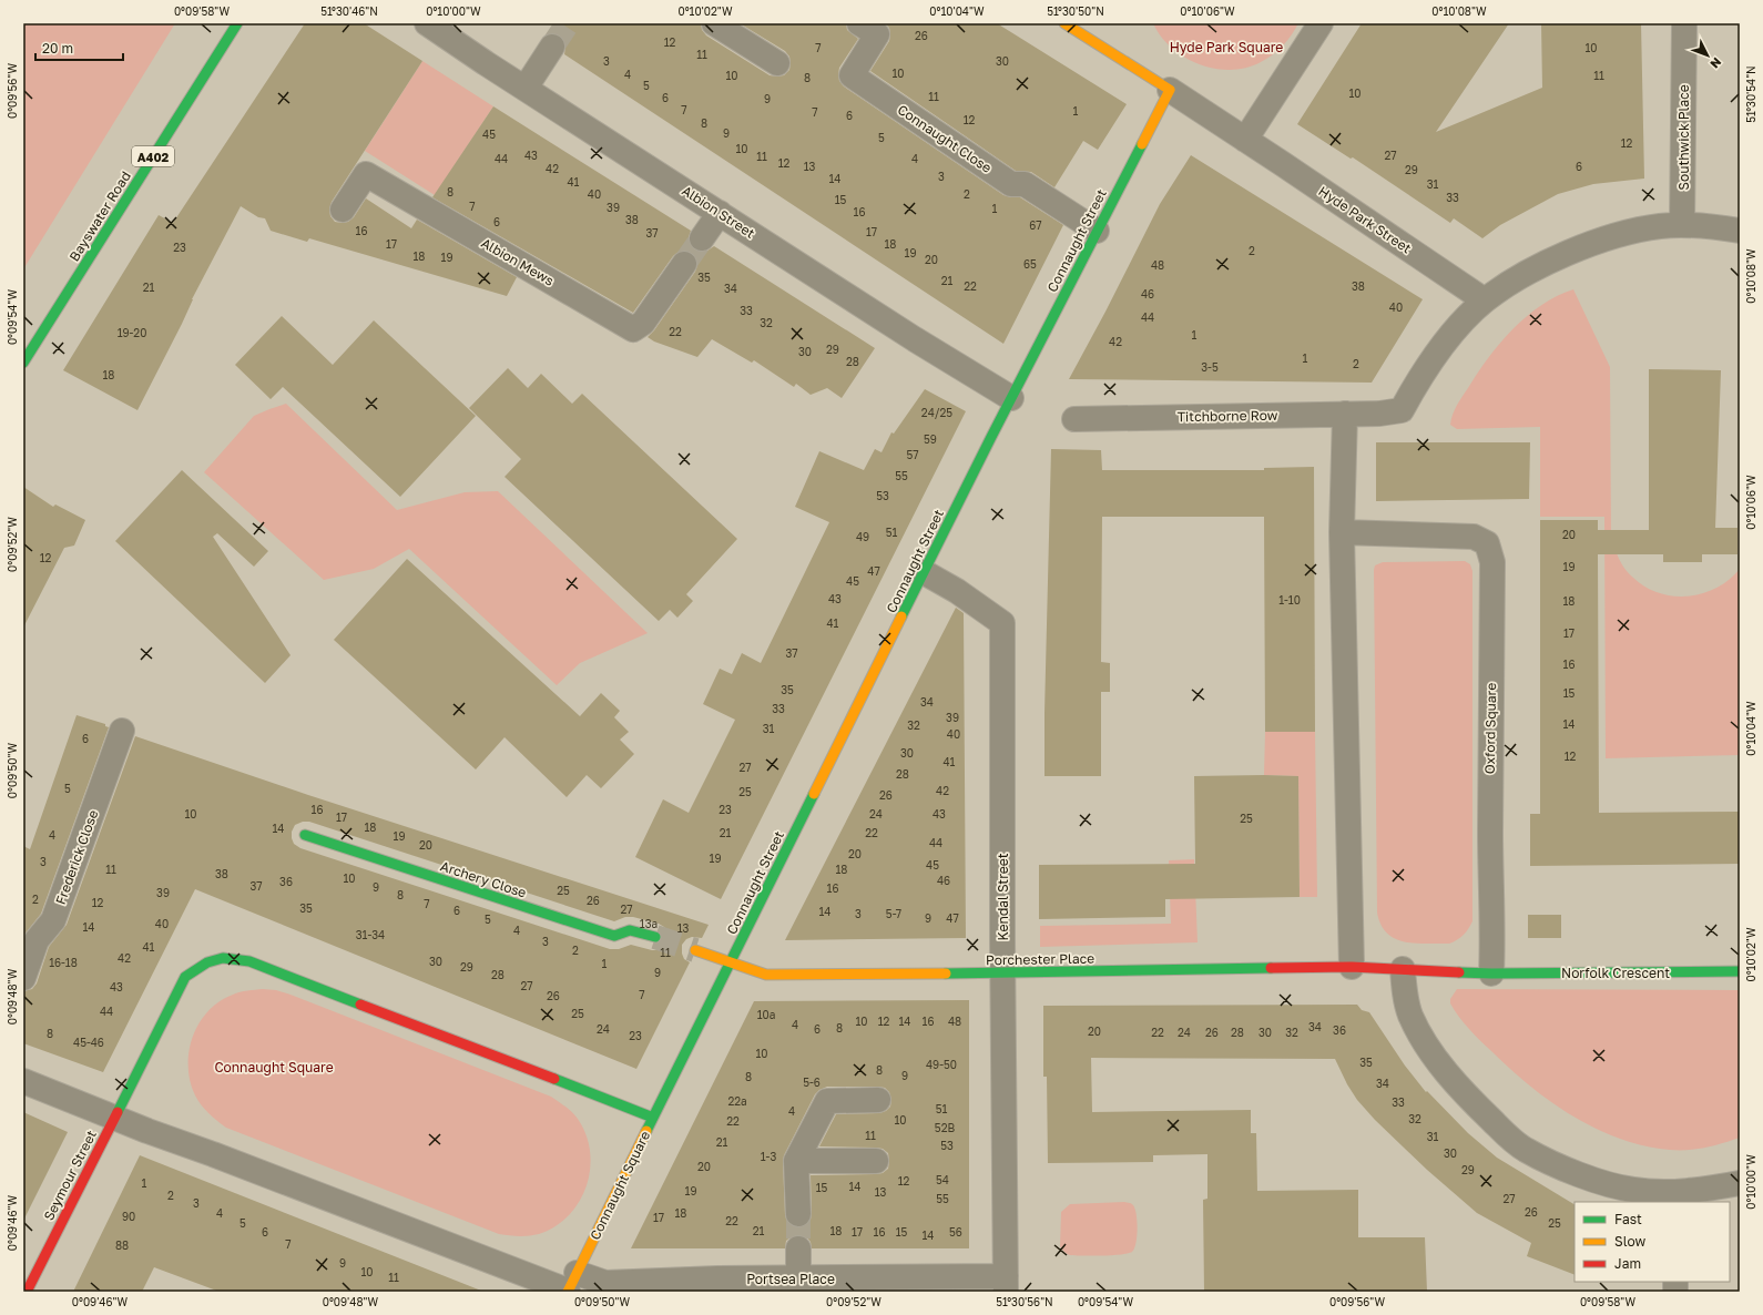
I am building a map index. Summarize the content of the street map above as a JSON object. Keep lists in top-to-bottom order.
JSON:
{
  "streets": {
    "street": [
      "Southwick Place",
      "Connaught Close",
      "A402",
      "Albion Street",
      "Bayswater Road",
      "Hyde Park Street",
      "Connaught Street",
      "Albion Mews",
      "Titchborne Row",
      "Oxford Square",
      "Frederick Close",
      "Archery Close",
      "Kendal Street",
      "Porchester Place",
      "Norfolk Crescent",
      "Seymour Street",
      "Connaught Square",
      "Portsea Place"
    ]
  },
  "crossings": [
    ["Southwick Place", "Titchborne Row"],
    ["Connaught Close", "Connaught Street"],
    ["Albion Street", "Connaught Street"],
    ["Hyde Park Street", "Titchborne Row"],
    ["Connaught Street", "Kendal Street"],
    ["Connaught Street", "Porchester Place"],
    ["Connaught Street", "Connaught Square"],
    ["Oxford Square", "Norfolk Crescent"],
    ["Kendal Street", "Porchester Place"],
    ["Kendal Street", "Portsea Place"],
    ["Seymour Street", "Connaught Square"],
    ["Connaught Square", "Portsea Place"]
  ],
  "parks": ["Hyde Park Square", "Connaught Square"],
  "house_numbers": [
    "26",
    "12",
    "7",
    "10",
    "11",
    "3",
    "30",
    "10",
    "4",
    "10",
    "11",
    "8",
    "5",
    "10",
    "11",
    "6",
    "9",
    "7",
    "1",
    "7",
    "6",
    "12",
    "8",
    "9",
    "45",
    "5",
    "12",
    "10",
    "43",
    "27",
    "11",
    "44",
    "4",
    "12",
    "13",
    "6",
    "42",
    "29",
    "3",
    "14",
    "41",
    "31",
    "8",
    "40",
    "2",
    "33",
    "15",
    "7",
    "39",
    "1",
    "16",
    "38",
    "6",
    "67",
    "16",
    "17",
    "37",
    "17",
    "18",
    "23",
    "2",
    "19",
    "18",
    "19",
    "20",
    "65",
    "48",
    "35",
    "21",
    "22",
    "38",
    "21",
    "34",
    "46",
    "40",
    "33",
    "44",
    "32",
    "22",
    "19-20",
    "1",
    "42",
    "29",
    "30",
    "1",
    "28",
    "2",
    "3-5",
    "18",
    "24/25",
    "59",
    "57",
    "55",
    "53",
    "51",
    "20",
    "49",
    "12",
    "19",
    "47",
    "45",
    "43",
    "1-10",
    "18",
    "41",
    "17",
    "37",
    "16",
    "35",
    "15",
    "34",
    "33",
    "39",
    "14",
    "32",
    "31",
    "40",
    "6",
    "30",
    "12",
    "41",
    "27",
    "28",
    "5",
    "42",
    "25",
    "26",
    "16",
    "23",
    "10",
    "24",
    "43",
    "17",
    "25",
    "18",
    "14",
    "21",
    "22",
    "4",
    "19",
    "44",
    "20",
    "20",
    "19",
    "3",
    "45",
    "11",
    "18",
    "38",
    "10",
    "46",
    "36",
    "37",
    "9",
    "16",
    "25",
    "39",
    "8",
    "2",
    "26",
    "12",
    "7",
    "35",
    "27",
    "6",
    "14",
    "3",
    "5-7",
    "9",
    "47",
    "5",
    "40",
    "13a",
    "14",
    "13",
    "4",
    "31-34",
    "3",
    "41",
    "2",
    "11",
    "42",
    "30",
    "16-18",
    "1",
    "29",
    "9",
    "28",
    "27",
    "43",
    "7",
    "26",
    "44",
    "25",
    "10a",
    "10",
    "12",
    "14",
    "16",
    "48",
    "4",
    "34",
    "8",
    "24",
    "6",
    "36",
    "20",
    "22",
    "24",
    "26",
    "28",
    "30",
    "32",
    "8",
    "23",
    "45-46",
    "10",
    "35",
    "49-50",
    "8",
    "9",
    "8",
    "5-6",
    "34",
    "22a",
    "33",
    "51",
    "4",
    "32",
    "10",
    "22",
    "52B",
    "11",
    "31",
    "21",
    "53",
    "30",
    "1-3",
    "20",
    "29",
    "54",
    "12",
    "1",
    "14",
    "15",
    "19",
    "13",
    "2",
    "55",
    "27",
    "3",
    "26",
    "4",
    "18",
    "90",
    "17",
    "22",
    "5",
    "25",
    "21",
    "18",
    "6",
    "17",
    "16",
    "15",
    "56",
    "14",
    "7",
    "88",
    "9",
    "10",
    "11"
  ],
  "legend": ["Fast", "Slow", "Jam"],
  "scale_bar": "20 m",
  "north": "bottom right",
  "coordinates": [
    "0°09'58\"W",
    "51°30'46\"N",
    "0°10'00\"W",
    "0°10'02\"W",
    "0°10'04\"W",
    "51°30'50\"N",
    "0°10'06\"W",
    "0°10'08\"W",
    "0°09'56\"W",
    "51°30'54\"N",
    "0°09'54\"W",
    "0°09'52\"W",
    "0°09'50\"W",
    "0°09'48\"W",
    "0°09'46\"W",
    "51°30'56\"N"
  ]
}
